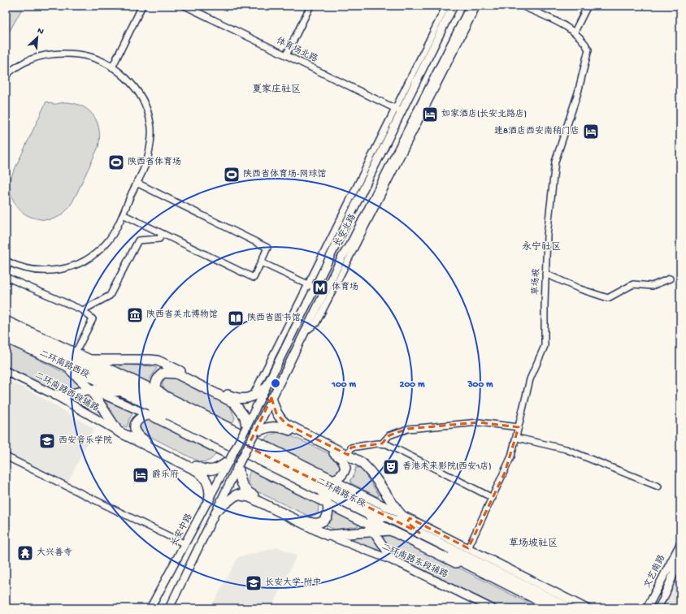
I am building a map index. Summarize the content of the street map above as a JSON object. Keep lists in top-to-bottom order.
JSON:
{
  "streets": {
    "highway": ["二环南路西段", "二环南路东段"],
    "main road": [
      "长安北路",
      "二环南路西段辅路",
      "长安中路",
      "二环南路东段辅路",
      "文艺南路"
    ],
    "street": ["体育场北路", "草场坡"]
  },
  "crossings": [
    ["体育场北路", "长安北路"],
    ["长安北路", "长安中路"],
    ["二环南路西段", "二环南路东段"]
  ],
  "districts": ["夏家庄社区", "永宁社区", "草场坡社区"],
  "places": {
    "hotel": ["如家酒店(长安北路店)", "速8酒店西安南稍门店", "爵乐府"],
    "sports": ["陕西省体育场", "陕西省体育场-网球馆"],
    "metro station": ["体育场"],
    "museum": ["陕西省美术博物馆"],
    "library": ["陕西省图书馆"],
    "school or university": ["西安音乐学院", "长安大学-附中"],
    "theatre": ["香港未来影院(西安1店)"],
    "temple": ["大兴善寺"]
  },
  "north": "top right",
  "rings": ["100 m", "200 m", "300 m"]
}
